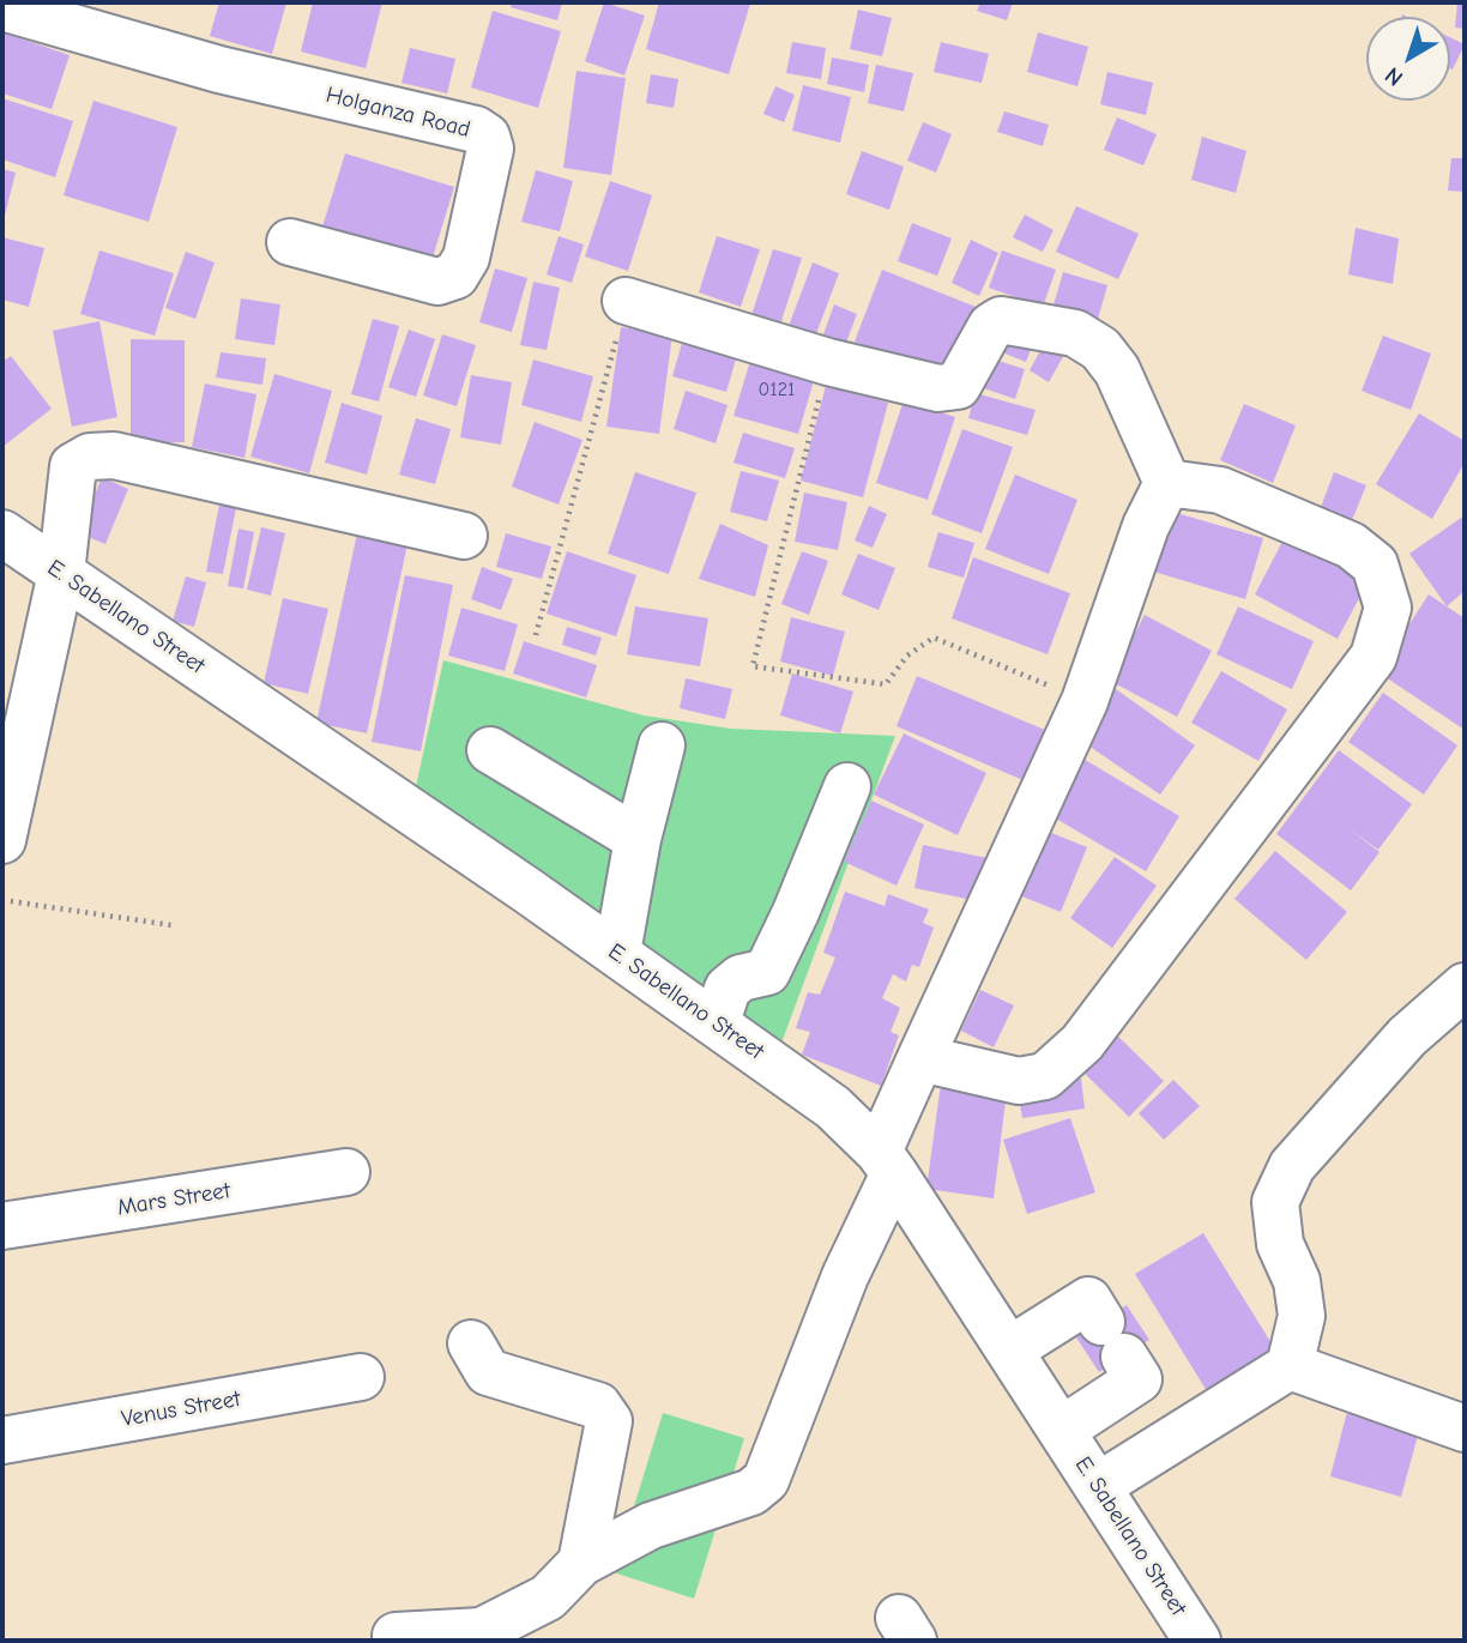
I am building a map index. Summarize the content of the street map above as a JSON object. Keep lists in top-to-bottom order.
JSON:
{
  "streets": {
    "street": [
      "Holganza Road",
      "E. Sabellano Street",
      "Mars Street",
      "Venus Street"
    ]
  },
  "house_numbers": ["0121"],
  "north": "bottom left"
}
